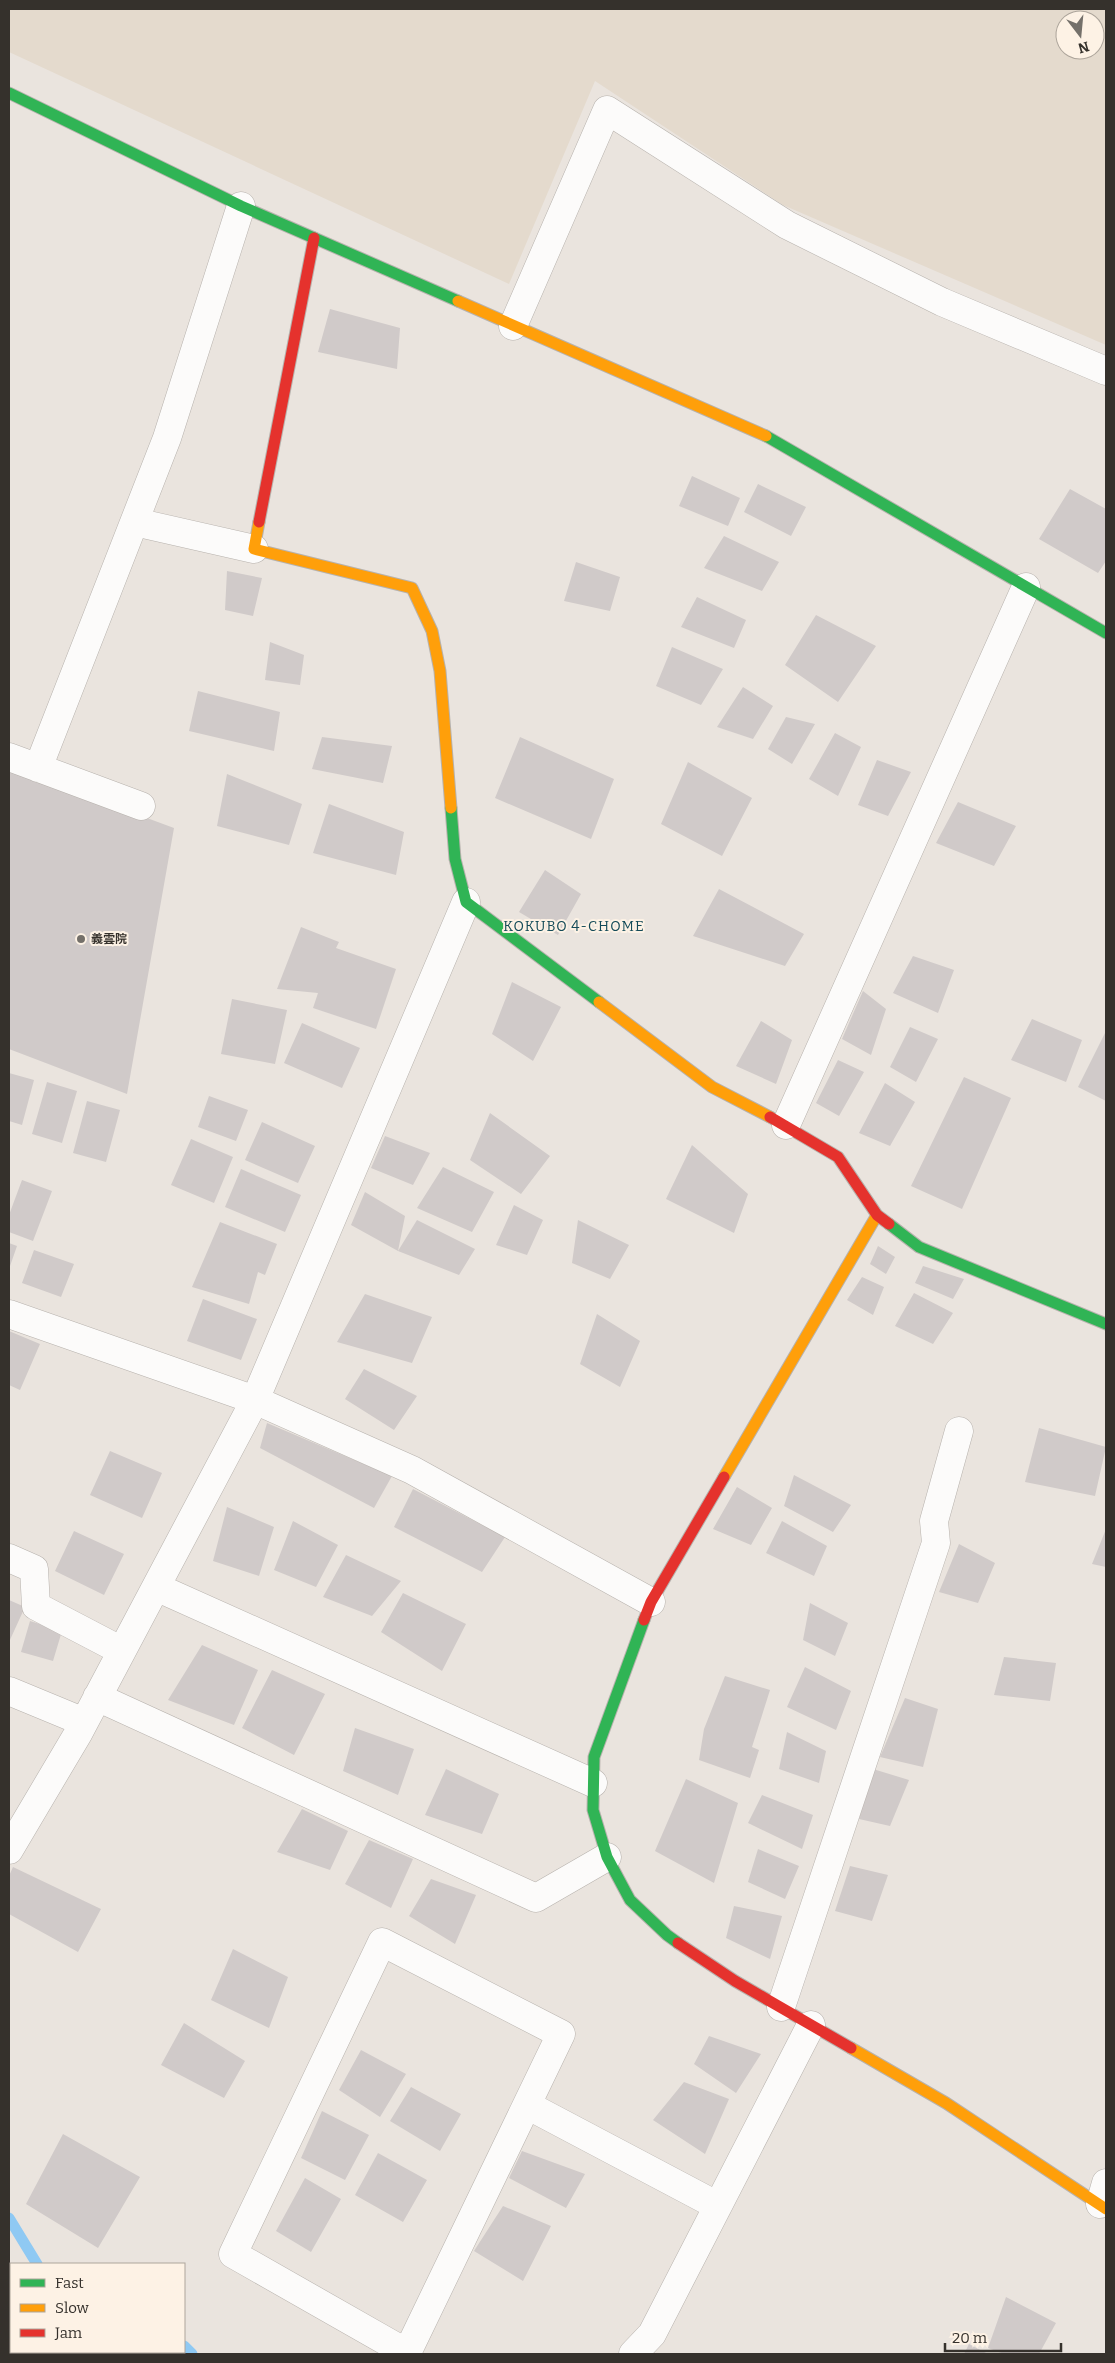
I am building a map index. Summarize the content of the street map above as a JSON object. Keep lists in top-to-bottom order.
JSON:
{
  "districts": ["KOKUBO 4-CHOME"],
  "places": ["義雲院"],
  "legend": ["Fast", "Slow", "Jam"],
  "scale_bar": "20 m",
  "north": "bottom"
}
